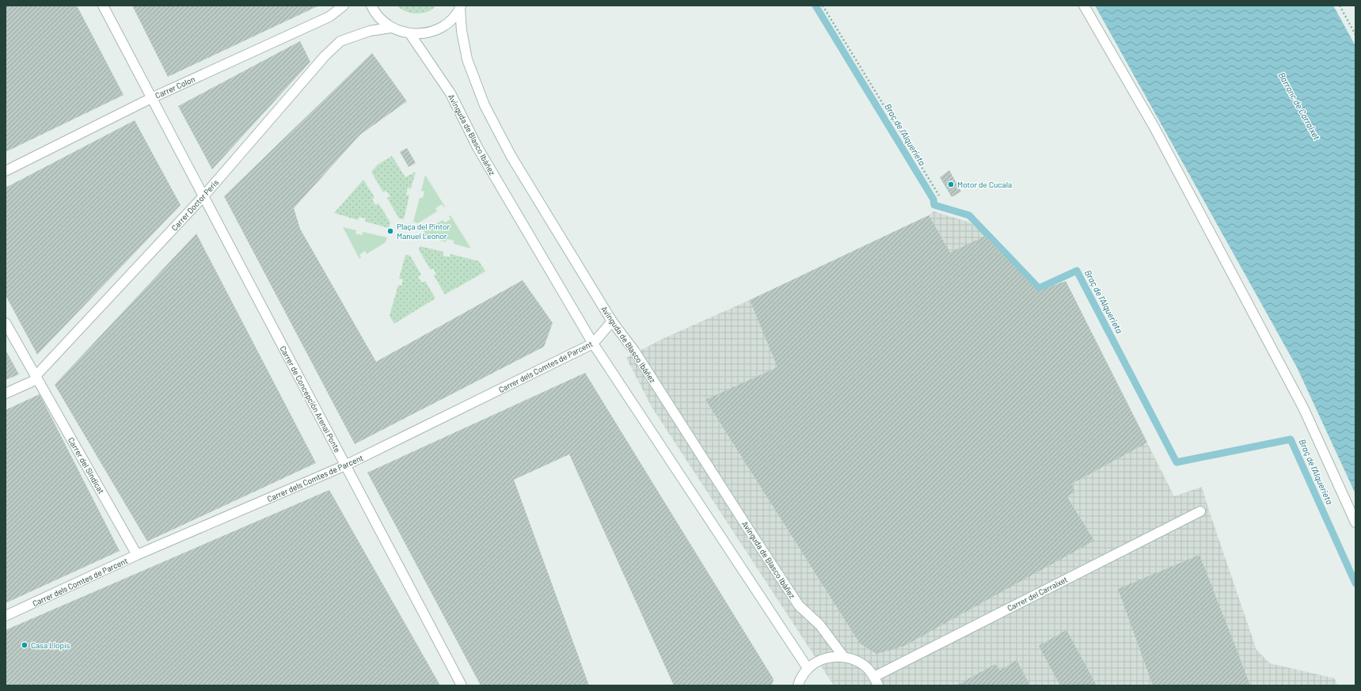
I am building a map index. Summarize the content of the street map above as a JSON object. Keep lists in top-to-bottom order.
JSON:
{
  "streets": {
    "street": [
      "Carrer Colon",
      "Avinguda de Blasco Ibáñez",
      "Carrer Doctor Peris",
      "Carrer dels Comtes de Parcent",
      "Carrer de Concepción Arenal Ponte",
      "Carrer del Sindicat",
      "Carrer del Carraixet"
    ]
  },
  "crossings": [
    ["Carrer Colon", "Carrer de Concepción Arenal Ponte"],
    ["Avinguda de Blasco Ibáñez", "Carrer dels Comtes de Parcent"],
    ["Carrer Doctor Peris", "Carrer de Concepción Arenal Ponte"],
    ["Carrer Doctor Peris", "Carrer del Sindicat"],
    ["Carrer dels Comtes de Parcent", "Carrer de Concepción Arenal Ponte"],
    ["Carrer dels Comtes de Parcent", "Carrer del Sindicat"]
  ],
  "water": ["Barranc de Carraixet", "Braç de l'Alquerieta"],
  "places": ["Motor de Cucala", "Plaça del Pintor Manuel Leonor", "Casa Llopis"]
}
